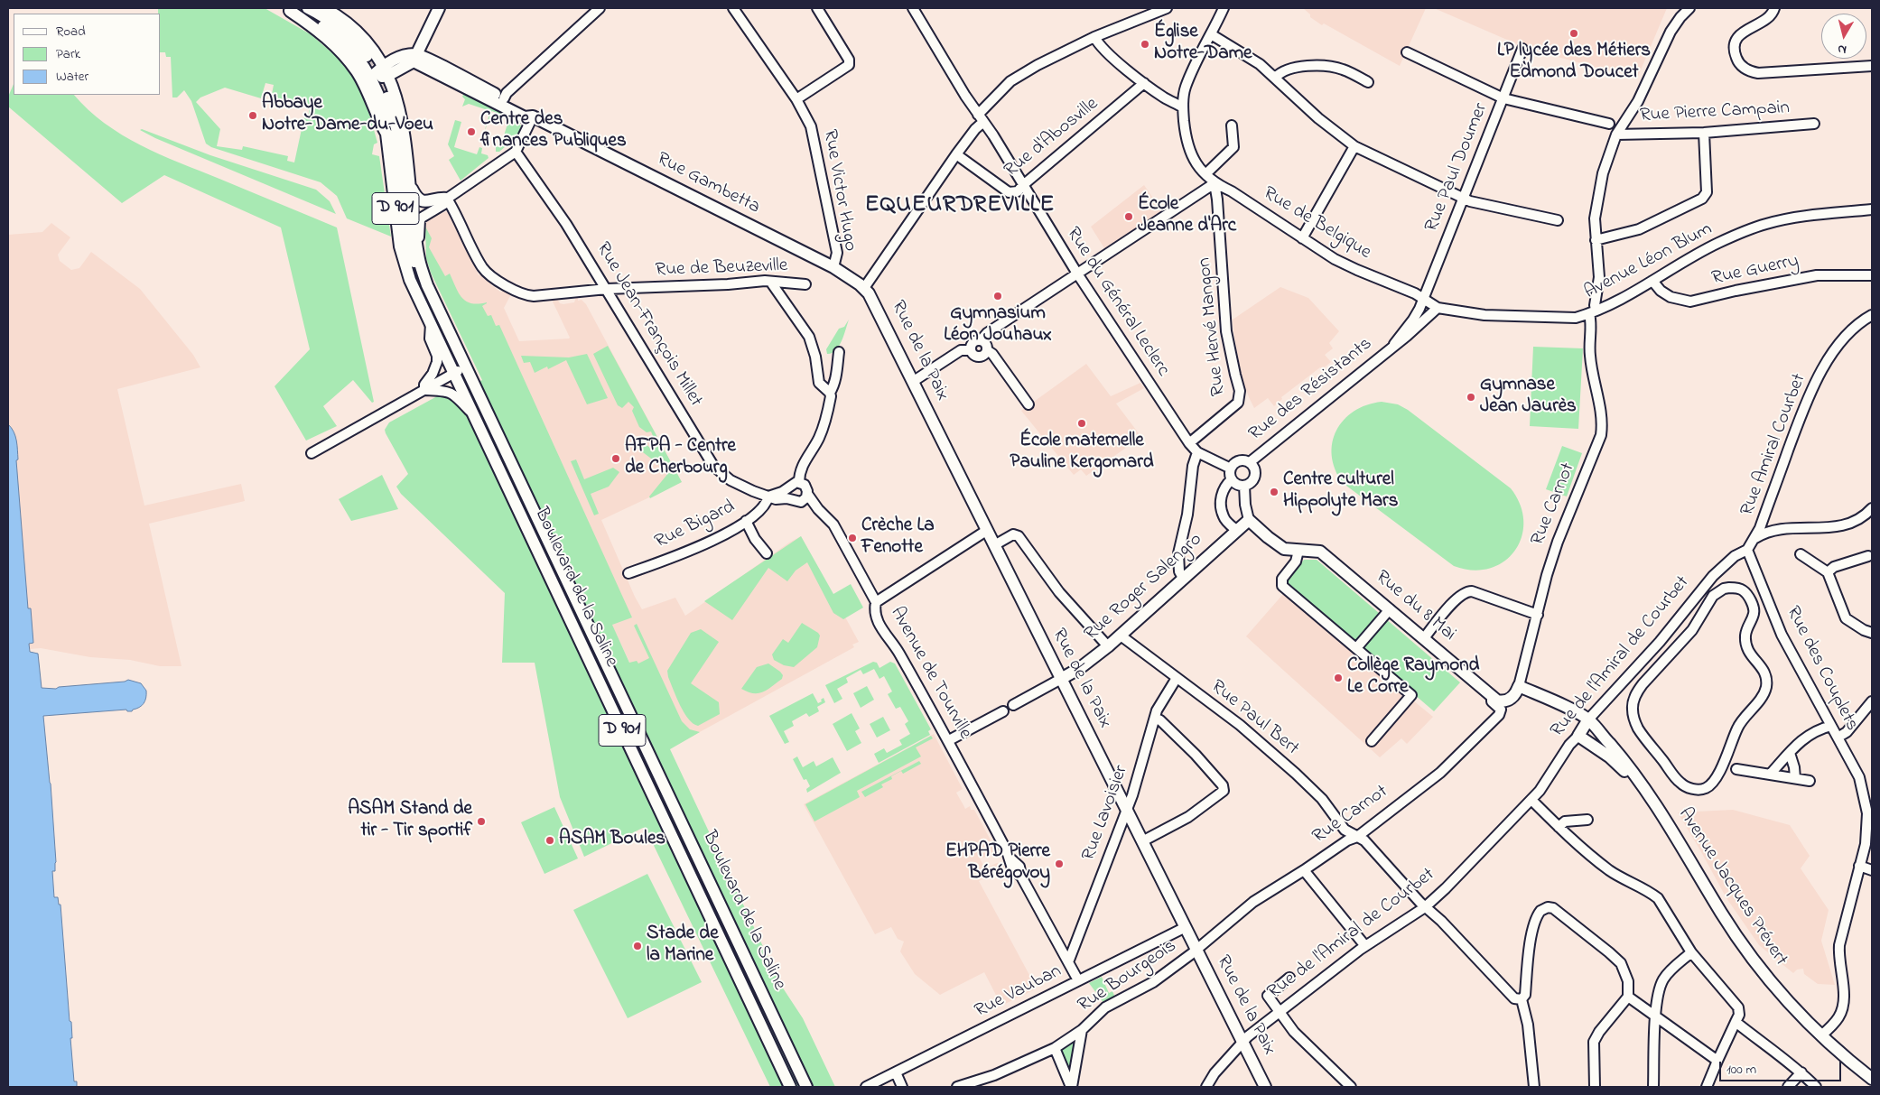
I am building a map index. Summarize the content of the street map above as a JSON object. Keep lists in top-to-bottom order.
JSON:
{
  "streets": {
    "main road": [
      "Rue Gambetta",
      "D 901",
      "Rue de la Paix",
      "Rue Carnot",
      "Boulevard de la Saline",
      "Rue Roger Salengro",
      "Rue du 8 Mai",
      "Rue de l'Amiral de Courbet",
      "Avenue Jacques Prévert"
    ],
    "street": [
      "Rue Pierre Campain",
      "Rue d'Abosville",
      "Rue Paul Doumer",
      "Rue Victor Hugo",
      "Rue de Belgique",
      "Avenue Léon Blum",
      "Rue de Beuzeville",
      "Rue Guerry",
      "Rue du Général Leclerc",
      "Rue Jean-François Millet",
      "Rue Hervé Mangon",
      "Rue des Résistants",
      "Rue Amiral Courbet",
      "Rue Bigard",
      "Rue des Couplets",
      "Avenue de Tourville",
      "Rue Paul Bert",
      "Rue Lavoisier",
      "Rue Bourgeois",
      "Rue Vauban"
    ]
  },
  "crossings": [
    ["Rue Pierre Campain", "Rue Carnot"],
    ["Rue d'Abosville", "Rue du Général Leclerc"],
    ["Rue Paul Doumer", "Rue de Belgique"],
    ["Rue Paul Doumer", "Rue des Résistants"],
    ["Rue Gambetta", "Rue Victor Hugo"],
    ["Rue Gambetta", "Rue de la Paix"],
    ["D 901", "Boulevard de la Saline"],
    ["Rue de Belgique", "Avenue Léon Blum"],
    ["Rue de Belgique", "Rue Hervé Mangon"],
    ["Rue de Belgique", "Rue des Résistants"],
    ["Avenue Léon Blum", "Rue Guerry"],
    ["Avenue Léon Blum", "Rue des Résistants"],
    ["Avenue Léon Blum", "Rue Carnot"],
    ["Rue de Beuzeville", "Rue Jean-François Millet"],
    ["Rue du Général Leclerc", "Rue Hervé Mangon"],
    ["Rue du Général Leclerc", "Rue des Résistants"],
    ["Rue Jean-François Millet", "Rue Bigard"],
    ["Rue Jean-François Millet", "Avenue de Tourville"],
    ["Rue de la Paix", "Rue Carnot"],
    ["Rue de la Paix", "Rue Roger Salengro"],
    ["Rue de la Paix", "Rue de l'Amiral de Courbet"],
    ["Rue de la Paix", "Rue Lavoisier"],
    ["Rue de la Paix", "Rue Bourgeois"],
    ["Rue de la Paix", "Rue Vauban"],
    ["Rue Amiral Courbet", "Rue de l'Amiral de Courbet"],
    ["Rue Amiral Courbet", "Rue des Couplets"],
    ["Rue Carnot", "Rue du 8 Mai"],
    ["Rue Carnot", "Rue Paul Bert"],
    ["Rue Carnot", "Rue Bourgeois"],
    ["Rue Roger Salengro", "Rue du 8 Mai"],
    ["Rue Roger Salengro", "Rue Paul Bert"],
    ["Rue de l'Amiral de Courbet", "Rue des Couplets"],
    ["Rue de l'Amiral de Courbet", "Rue Paul Bert"],
    ["Rue des Couplets", "Avenue Jacques Prévert"],
    ["Avenue de Tourville", "Rue Lavoisier"],
    ["Avenue de Tourville", "Rue Vauban"],
    ["Rue Paul Bert", "Rue Lavoisier"]
  ],
  "districts": ["EQUEURDREVILLE"],
  "places": [
    "LP lycée des Métiers Edmond Doucet",
    "Église Notre-Dame",
    "Abbaye Notre-Dame-du-Voeu",
    "Centre des finances Publiques",
    "École Jeanne d'Arc",
    "Gymnasium Léon Jouhaux",
    "Gymnase Jean Jaurès",
    "École maternelle Pauline Kergomard",
    "AFPA - Centre de Cherbourg",
    "Centre culturel Hippolyte Mars",
    "Crèche La Fenotte",
    "Collège Raymond Le Corre",
    "ASAM Stand de tir - Tir sportif",
    "ASAM Boules",
    "EHPAD Pierre Bérégovoy",
    "Stade de la Marine"
  ],
  "legend": ["Road", "Park", "Water"],
  "scale_bar": "100 m",
  "north": "bottom"
}
